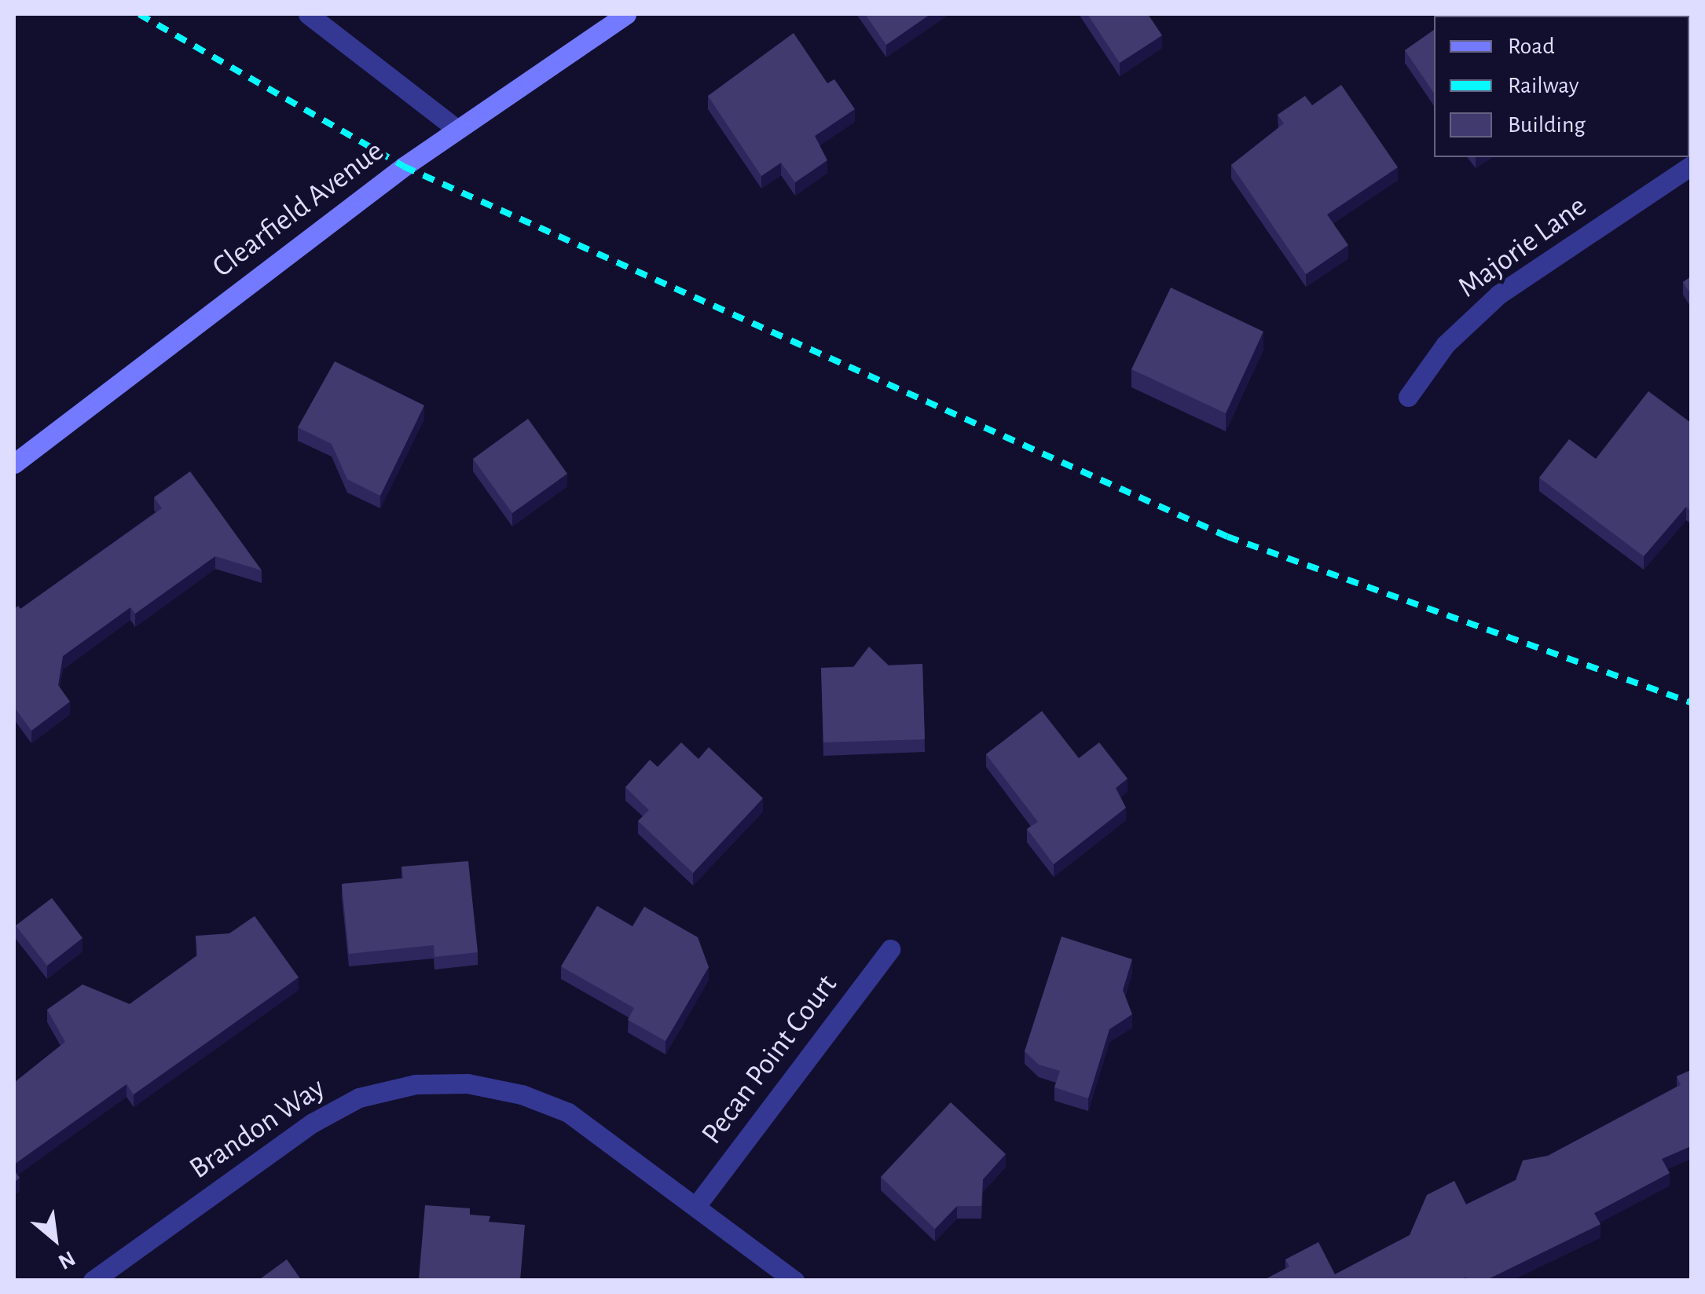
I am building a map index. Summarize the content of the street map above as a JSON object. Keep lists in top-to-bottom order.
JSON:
{
  "streets": {
    "street": [
      "Clearfield Avenue",
      "Majorie Lane",
      "Pecan Point Court",
      "Brandon Way"
    ]
  },
  "crossings": [
    ["Pecan Point Court", "Brandon Way"]
  ],
  "legend": ["Road", "Railway", "Building"],
  "north": "bottom right"
}
